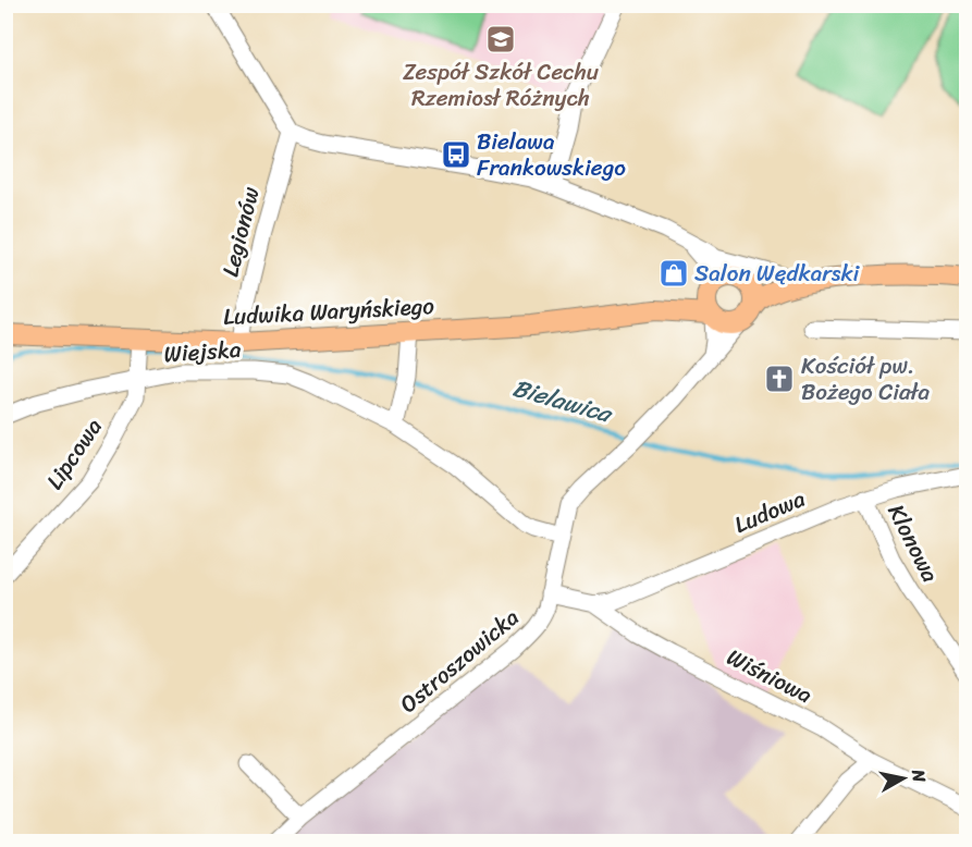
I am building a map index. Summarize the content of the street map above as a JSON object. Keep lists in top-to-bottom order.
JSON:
{
  "streets": {
    "main road": ["Ludwika Waryńskiego"],
    "street": [
      "Legionów",
      "Wiejska",
      "Lipcowa",
      "Ludowa",
      "Klonowa",
      "Ostroszowicka",
      "Wiśniowa"
    ]
  },
  "crossings": [
    ["Legionów", "Ludwika Waryńskiego"],
    ["Ludwika Waryńskiego", "Lipcowa"],
    ["Ludwika Waryńskiego", "Ostroszowicka"],
    ["Wiejska", "Lipcowa"],
    ["Wiejska", "Ostroszowicka"],
    ["Ludowa", "Klonowa"],
    ["Ludowa", "Wiśniowa"],
    ["Ostroszowicka", "Wiśniowa"]
  ],
  "water": ["Bielawica"],
  "places": {
    "school or university": ["Zespół Szkół Cechu Rzemiosł Różnych"],
    "bus stop": ["Bielawa Frankowskiego"],
    "shop": ["Salon Wędkarski"],
    "church": ["Kościół pw. Bożego Ciała"]
  },
  "north": "right"
}
